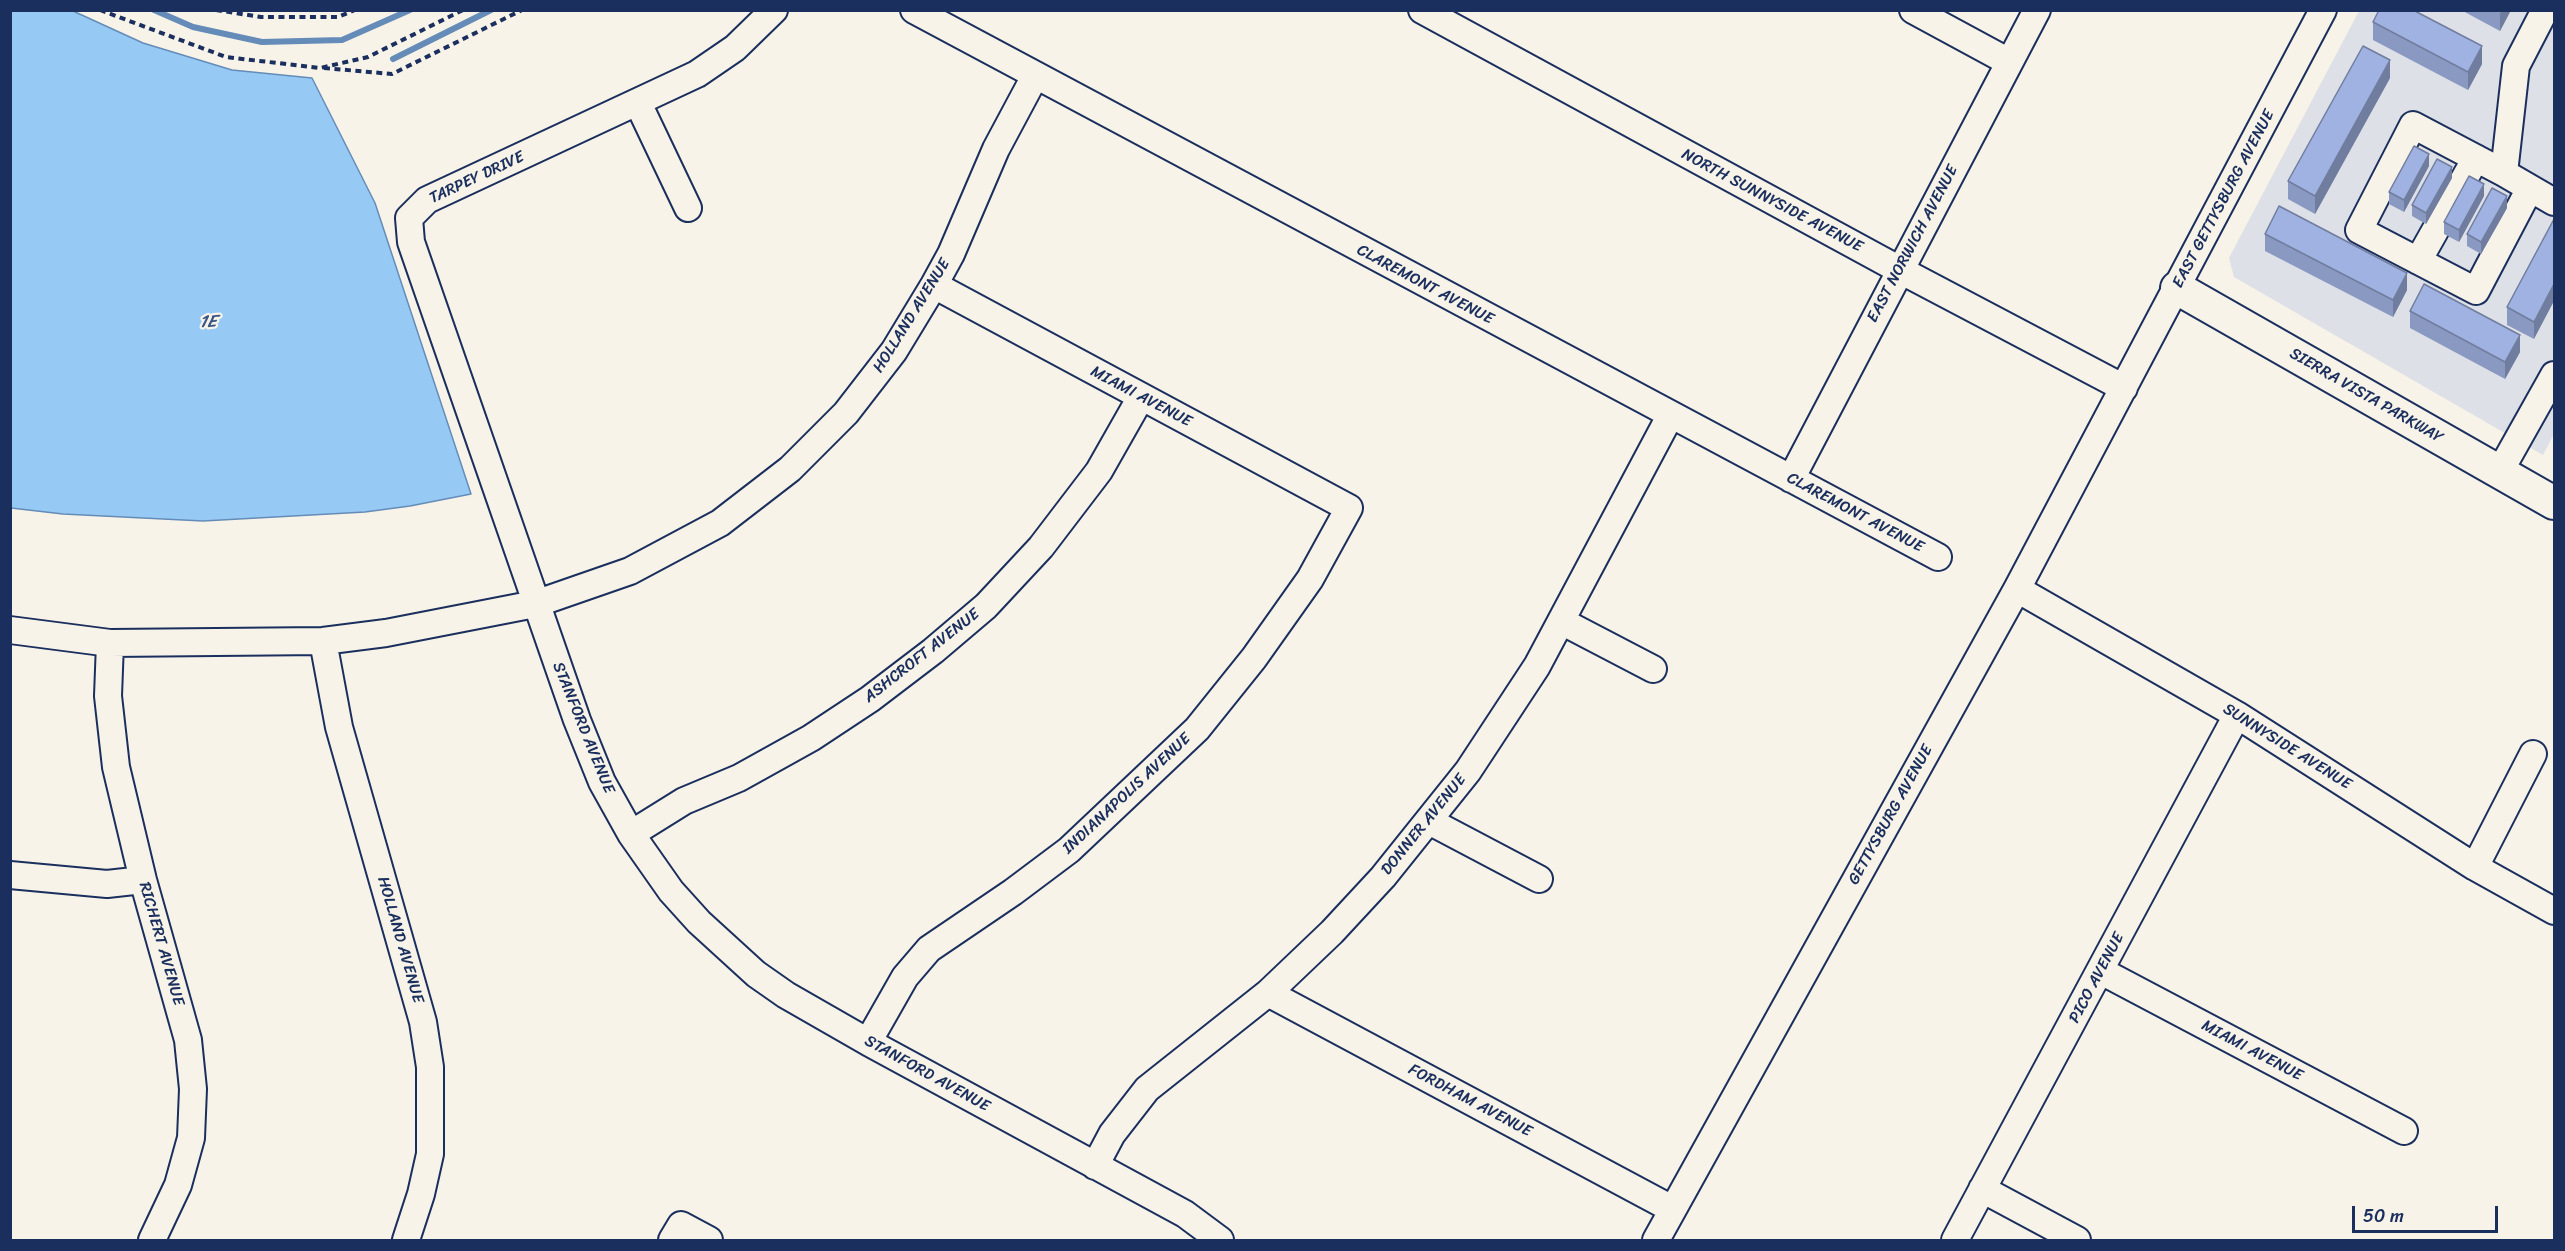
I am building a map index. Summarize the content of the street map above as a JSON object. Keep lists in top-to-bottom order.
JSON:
{
  "streets": {
    "main road": ["SIERRA VISTA PARKWAY"],
    "street": [
      "TARPEY DRIVE",
      "EAST GETTYSBURG AVENUE",
      "NORTH SUNNYSIDE AVENUE",
      "EAST NORWICH AVENUE",
      "CLAREMONT AVENUE",
      "HOLLAND AVENUE",
      "MIAMI AVENUE",
      "ASHCROFT AVENUE",
      "STANFORD AVENUE",
      "SUNNYSIDE AVENUE",
      "INDIANAPOLIS AVENUE",
      "GETTYSBURG AVENUE",
      "DONNER AVENUE",
      "RICHERT AVENUE",
      "PICO AVENUE",
      "FORDHAM AVENUE"
    ]
  },
  "crossings": [
    ["TARPEY DRIVE", "HOLLAND AVENUE"],
    ["TARPEY DRIVE", "STANFORD AVENUE"],
    ["EAST GETTYSBURG AVENUE", "NORTH SUNNYSIDE AVENUE"],
    ["EAST GETTYSBURG AVENUE", "SIERRA VISTA PARKWAY"],
    ["EAST GETTYSBURG AVENUE", "GETTYSBURG AVENUE"],
    ["NORTH SUNNYSIDE AVENUE", "EAST NORWICH AVENUE"],
    ["NORTH SUNNYSIDE AVENUE", "GETTYSBURG AVENUE"],
    ["EAST NORWICH AVENUE", "CLAREMONT AVENUE"],
    ["CLAREMONT AVENUE", "HOLLAND AVENUE"],
    ["CLAREMONT AVENUE", "DONNER AVENUE"],
    ["HOLLAND AVENUE", "MIAMI AVENUE"],
    ["HOLLAND AVENUE", "STANFORD AVENUE"],
    ["MIAMI AVENUE", "ASHCROFT AVENUE"],
    ["MIAMI AVENUE", "INDIANAPOLIS AVENUE"],
    ["MIAMI AVENUE", "PICO AVENUE"],
    ["ASHCROFT AVENUE", "STANFORD AVENUE"],
    ["STANFORD AVENUE", "INDIANAPOLIS AVENUE"],
    ["STANFORD AVENUE", "DONNER AVENUE"],
    ["SUNNYSIDE AVENUE", "GETTYSBURG AVENUE"],
    ["SUNNYSIDE AVENUE", "PICO AVENUE"],
    ["GETTYSBURG AVENUE", "FORDHAM AVENUE"],
    ["DONNER AVENUE", "FORDHAM AVENUE"]
  ],
  "water": ["1E"],
  "scale_bar": "50 m"
}
